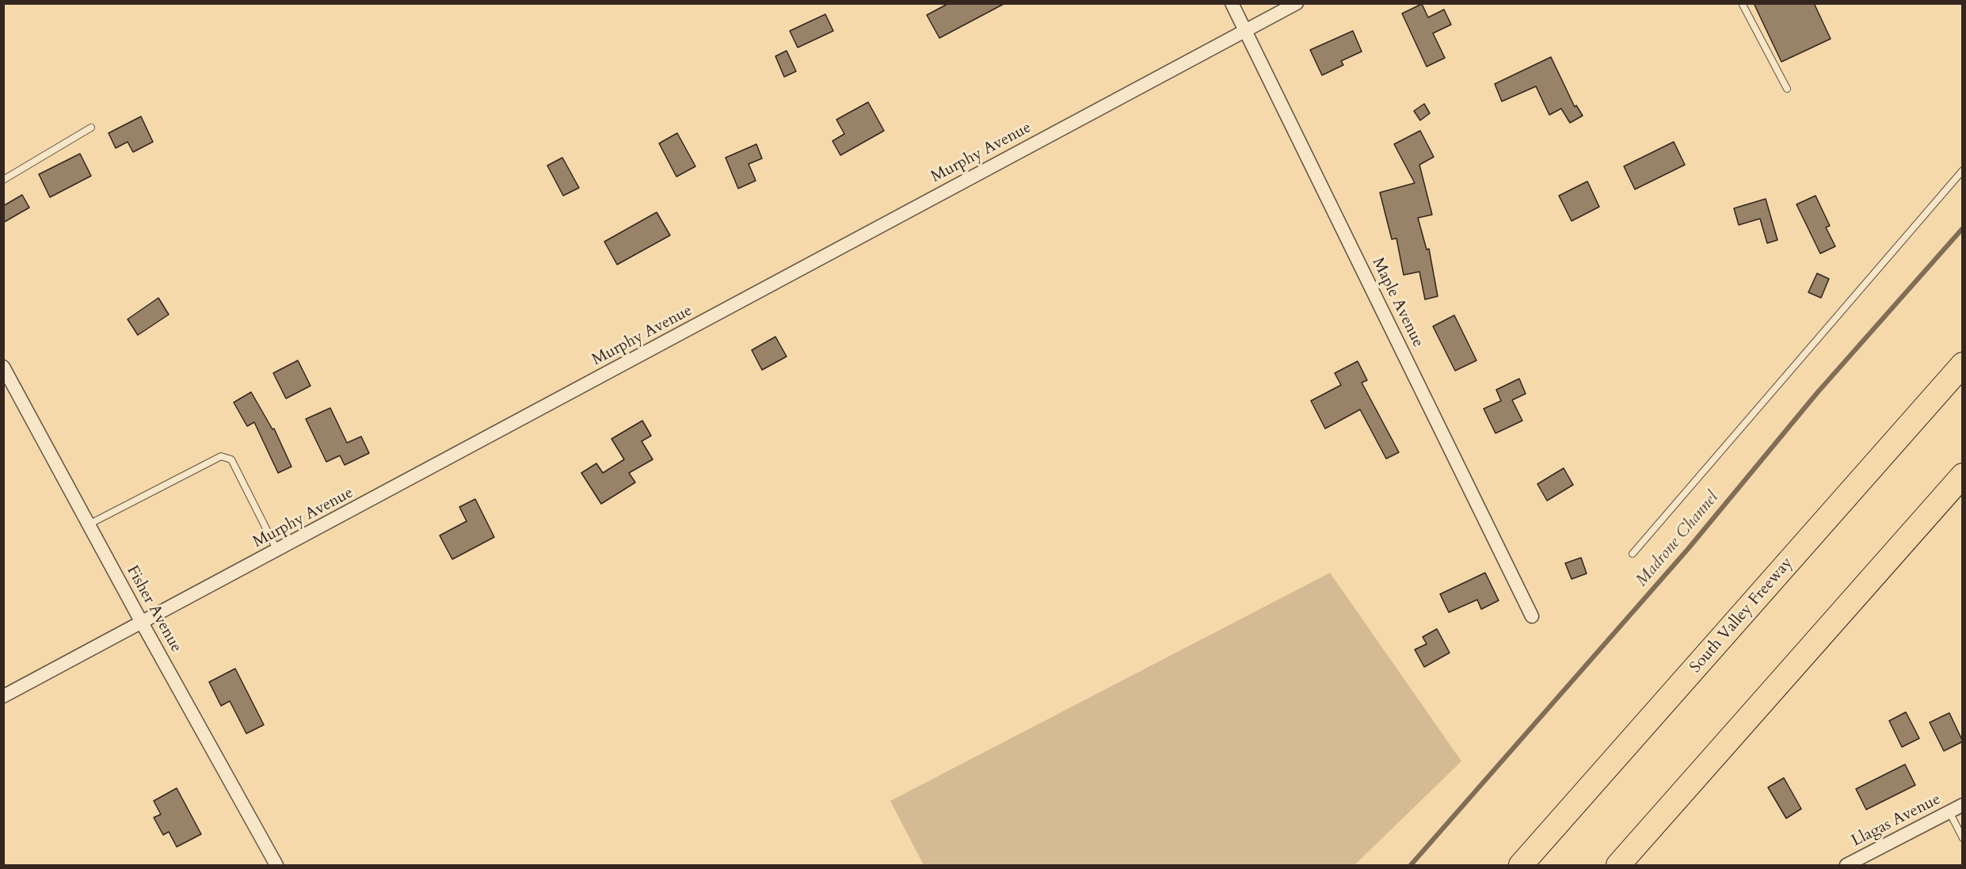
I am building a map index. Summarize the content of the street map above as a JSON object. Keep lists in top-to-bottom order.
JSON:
{
  "streets": {
    "highway": ["South Valley Freeway"],
    "street": [
      "Murphy Avenue",
      "Maple Avenue",
      "Fisher Avenue",
      "Llagas Avenue"
    ]
  },
  "crossings": [
    ["Murphy Avenue", "Maple Avenue"],
    ["Murphy Avenue", "Fisher Avenue"]
  ],
  "water": ["Madrone Channel"]
}
